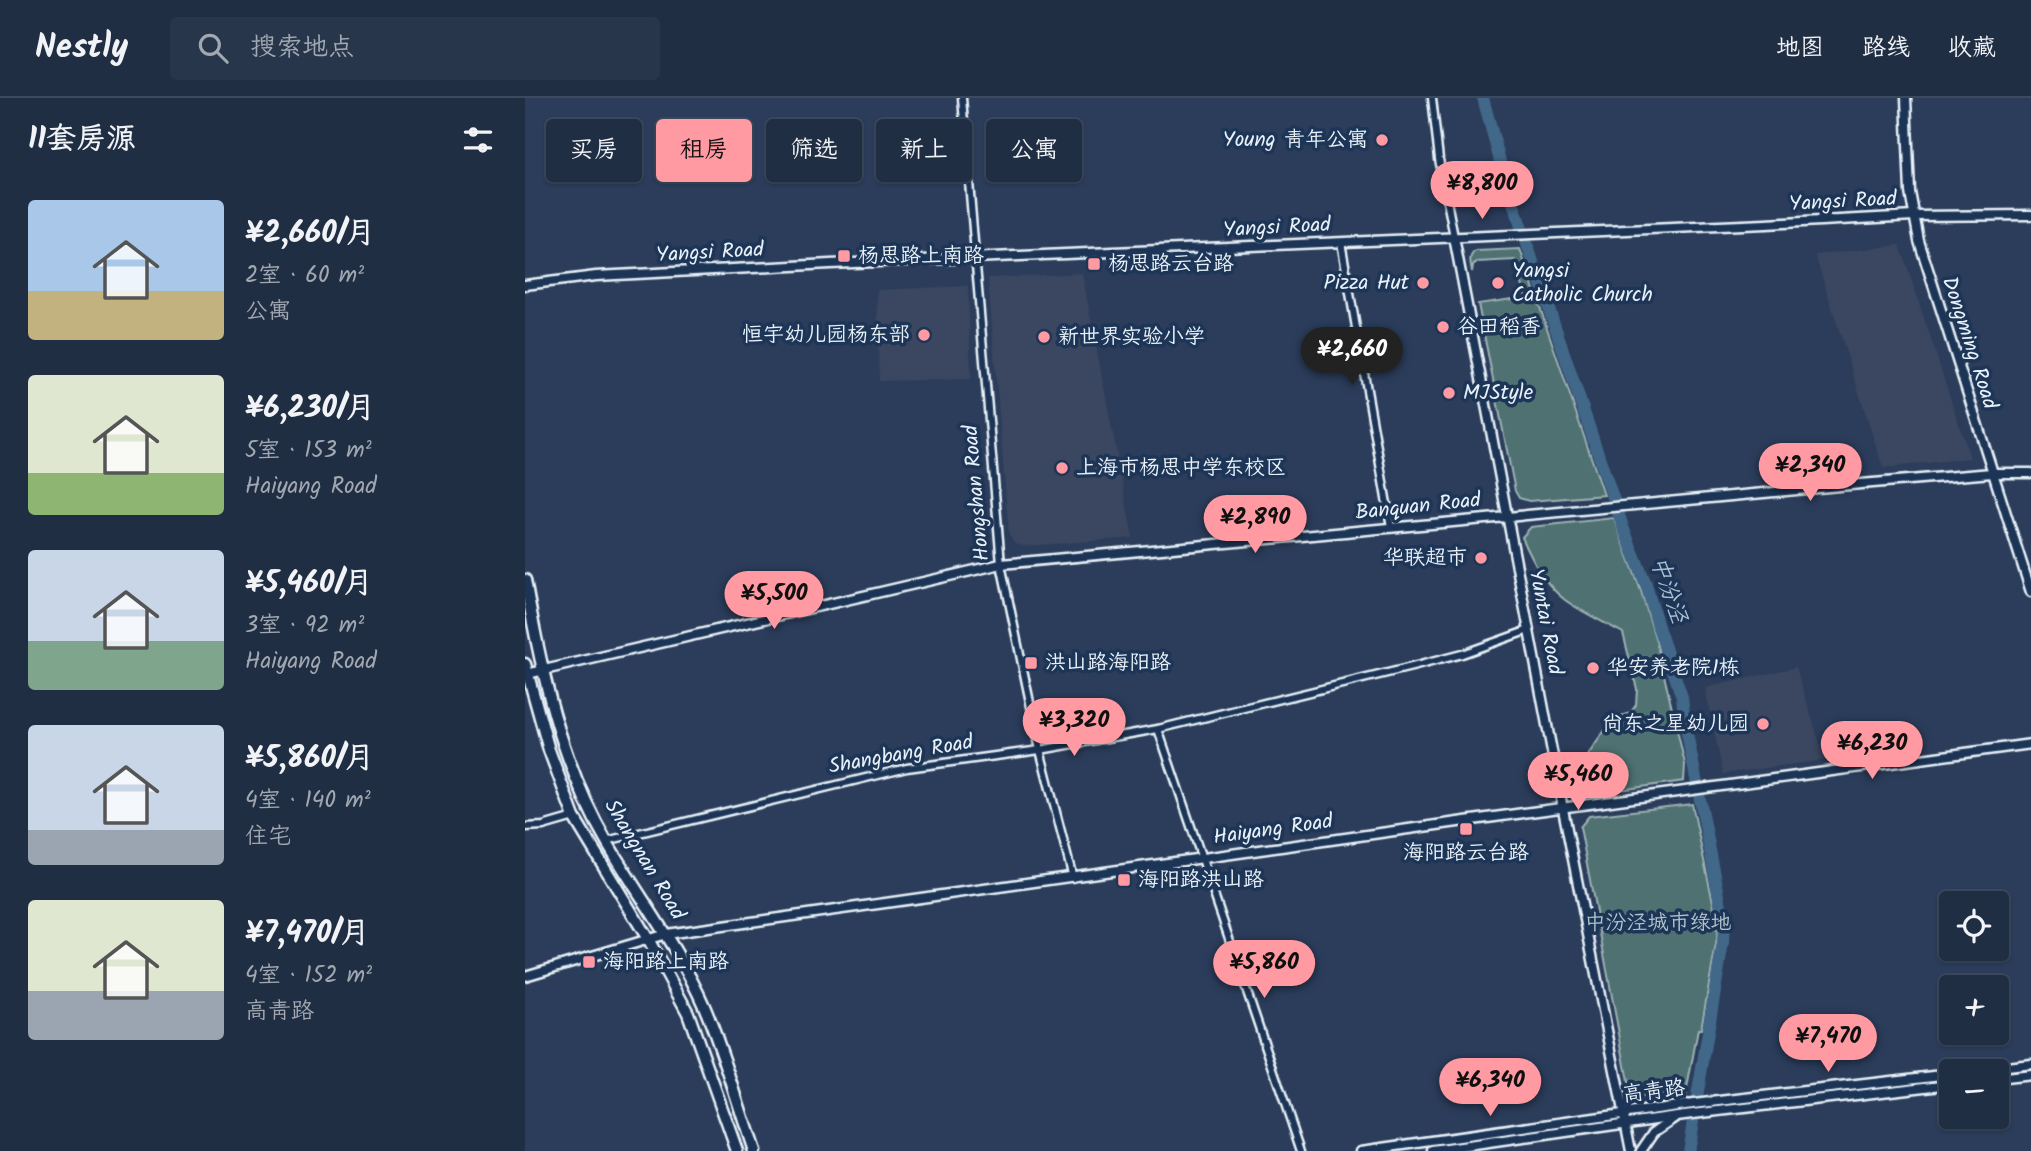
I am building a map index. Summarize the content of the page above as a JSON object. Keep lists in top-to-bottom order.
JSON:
{
  "streets": {
    "main road": ["Shangnan Road"],
    "street": [
      "Yangsi Road",
      "Dongming Road",
      "Hongshan Road",
      "Banquan Road",
      "Yuntai Road",
      "Shangbang Road",
      "Haiyang Road",
      "高青路"
    ]
  },
  "crossings": [
    ["Yangsi Road", "Dongming Road"],
    ["Yangsi Road", "Hongshan Road"],
    ["Yangsi Road", "Yuntai Road"],
    ["Dongming Road", "Banquan Road"],
    ["Hongshan Road", "Banquan Road"],
    ["Hongshan Road", "Shangbang Road"],
    ["Hongshan Road", "Haiyang Road"],
    ["Banquan Road", "Yuntai Road"],
    ["Banquan Road", "Shangnan Road"],
    ["Yuntai Road", "Shangbang Road"],
    ["Yuntai Road", "Haiyang Road"],
    ["Yuntai Road", "高青路"],
    ["Shangbang Road", "Shangnan Road"],
    ["Haiyang Road", "Shangnan Road"]
  ],
  "water": ["中汾泾"],
  "parks": ["中汾泾城市绿地"],
  "places": {
    "other": [
      "Young 青年公寓",
      "Pizza Hut",
      "Yangsi Catholic Church",
      "谷田稻香",
      "恒宇幼儿园杨东部",
      "新世界实验小学",
      "MJStyle",
      "上海市杨思中学东校区",
      "华联超市",
      "华安养老院1栋",
      "尚东之星幼儿园"
    ],
    "transit": [
      "杨思路上南路",
      "杨思路云台路",
      "洪山路海阳路",
      "海阳路云台路",
      "海阳路洪山路",
      "海阳路上南路"
    ]
  },
  "page": {
    "header": "Nestly",
    "search": "搜索地点",
    "nav": ["地图", "路线", "收藏"],
    "heading": "11套房源",
    "chip": [
      "买房",
      "租房",
      "筛选",
      "新上",
      "公寓"
    ],
    "price": [
      "¥8,800",
      "¥2,660",
      "¥2,340",
      "¥2,890",
      "¥5,500",
      "¥3,320",
      "¥6,230",
      "¥5,460",
      "¥5,860",
      "¥7,470",
      "¥6,340"
    ],
    "list": [
      {
        "name": "¥2,660/月",
        "note": "2室 · 60 m² · 公寓"
      },
      {
        "name": "¥6,230/月",
        "note": "5室 · 153 m² · Haiyang Road"
      },
      {
        "name": "¥5,460/月",
        "note": "3室 · 92 m² · Haiyang Road"
      },
      {
        "name": "¥5,860/月",
        "note": "4室 · 140 m² · 住宅"
      },
      {
        "name": "¥7,470/月",
        "note": "4室 · 152 m² · 高青路"
      }
    ],
    "map_buttons": ["+", "−"]
  }
}
